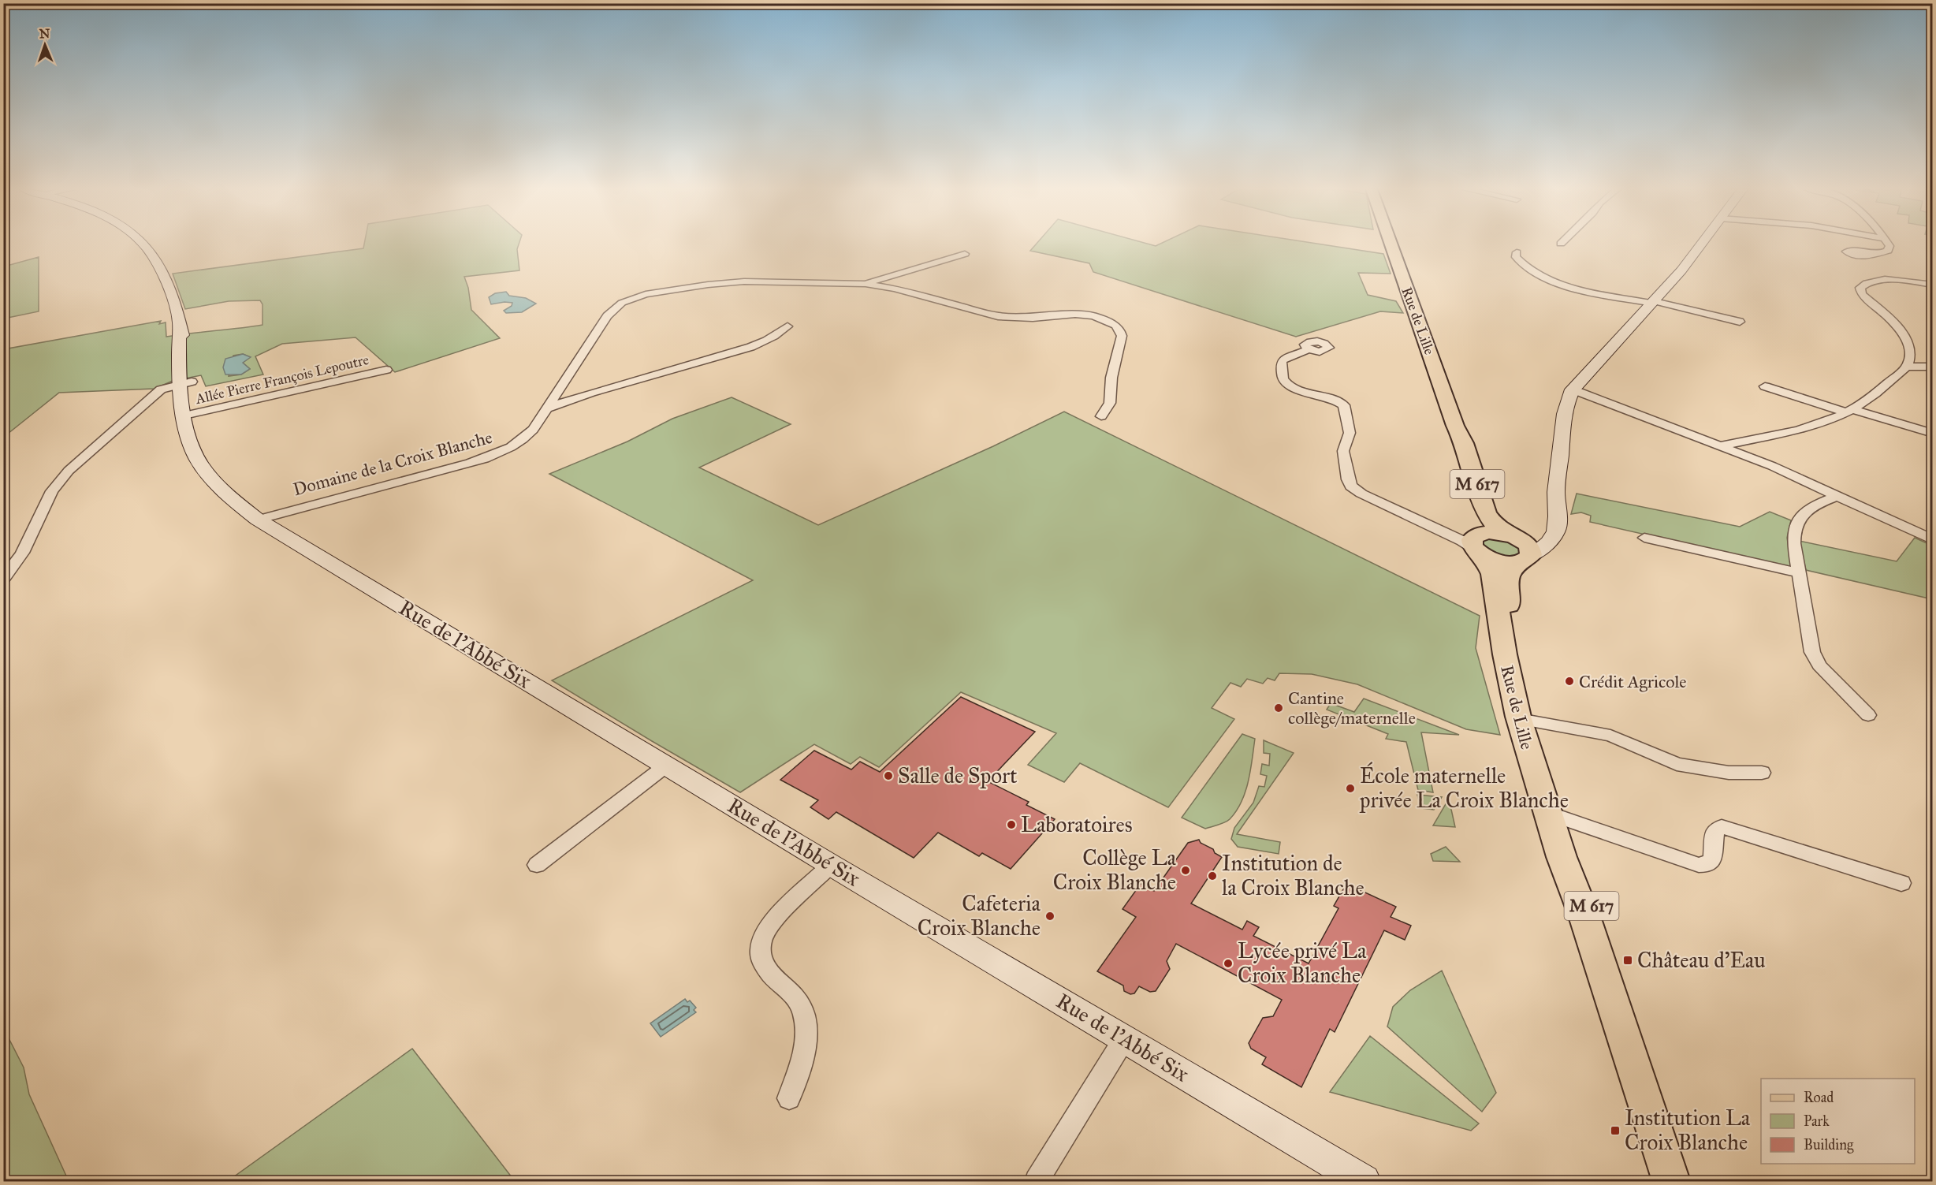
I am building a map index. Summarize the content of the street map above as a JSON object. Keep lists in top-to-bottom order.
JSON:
{
  "streets": {
    "main road": ["Rue de Lille", "M 617", "Rue de l'Abbé Six"],
    "street": ["Allée Pierre François Lepoutre", "Domaine de la Croix Blanche"]
  },
  "crossings": [
    ["Rue de Lille", "M 617"],
    ["Allée Pierre François Lepoutre", "Rue de l'Abbé Six"],
    ["Domaine de la Croix Blanche", "Rue de l'Abbé Six"]
  ],
  "places": {
    "other": [
      "Crédit Agricole",
      "Cantine collège/maternelle",
      "Salle de Sport",
      "École maternelle privée La Croix Blanche",
      "Laboratoires",
      "Collège La Croix Blanche",
      "Institution de la Croix Blanche",
      "Cafeteria Croix Blanche",
      "Lycée privé La Croix Blanche"
    ],
    "transit": ["Château d'Eau", "Institution La Croix Blanche"]
  },
  "legend": ["Road", "Park", "Building"],
  "north": "top"
}
